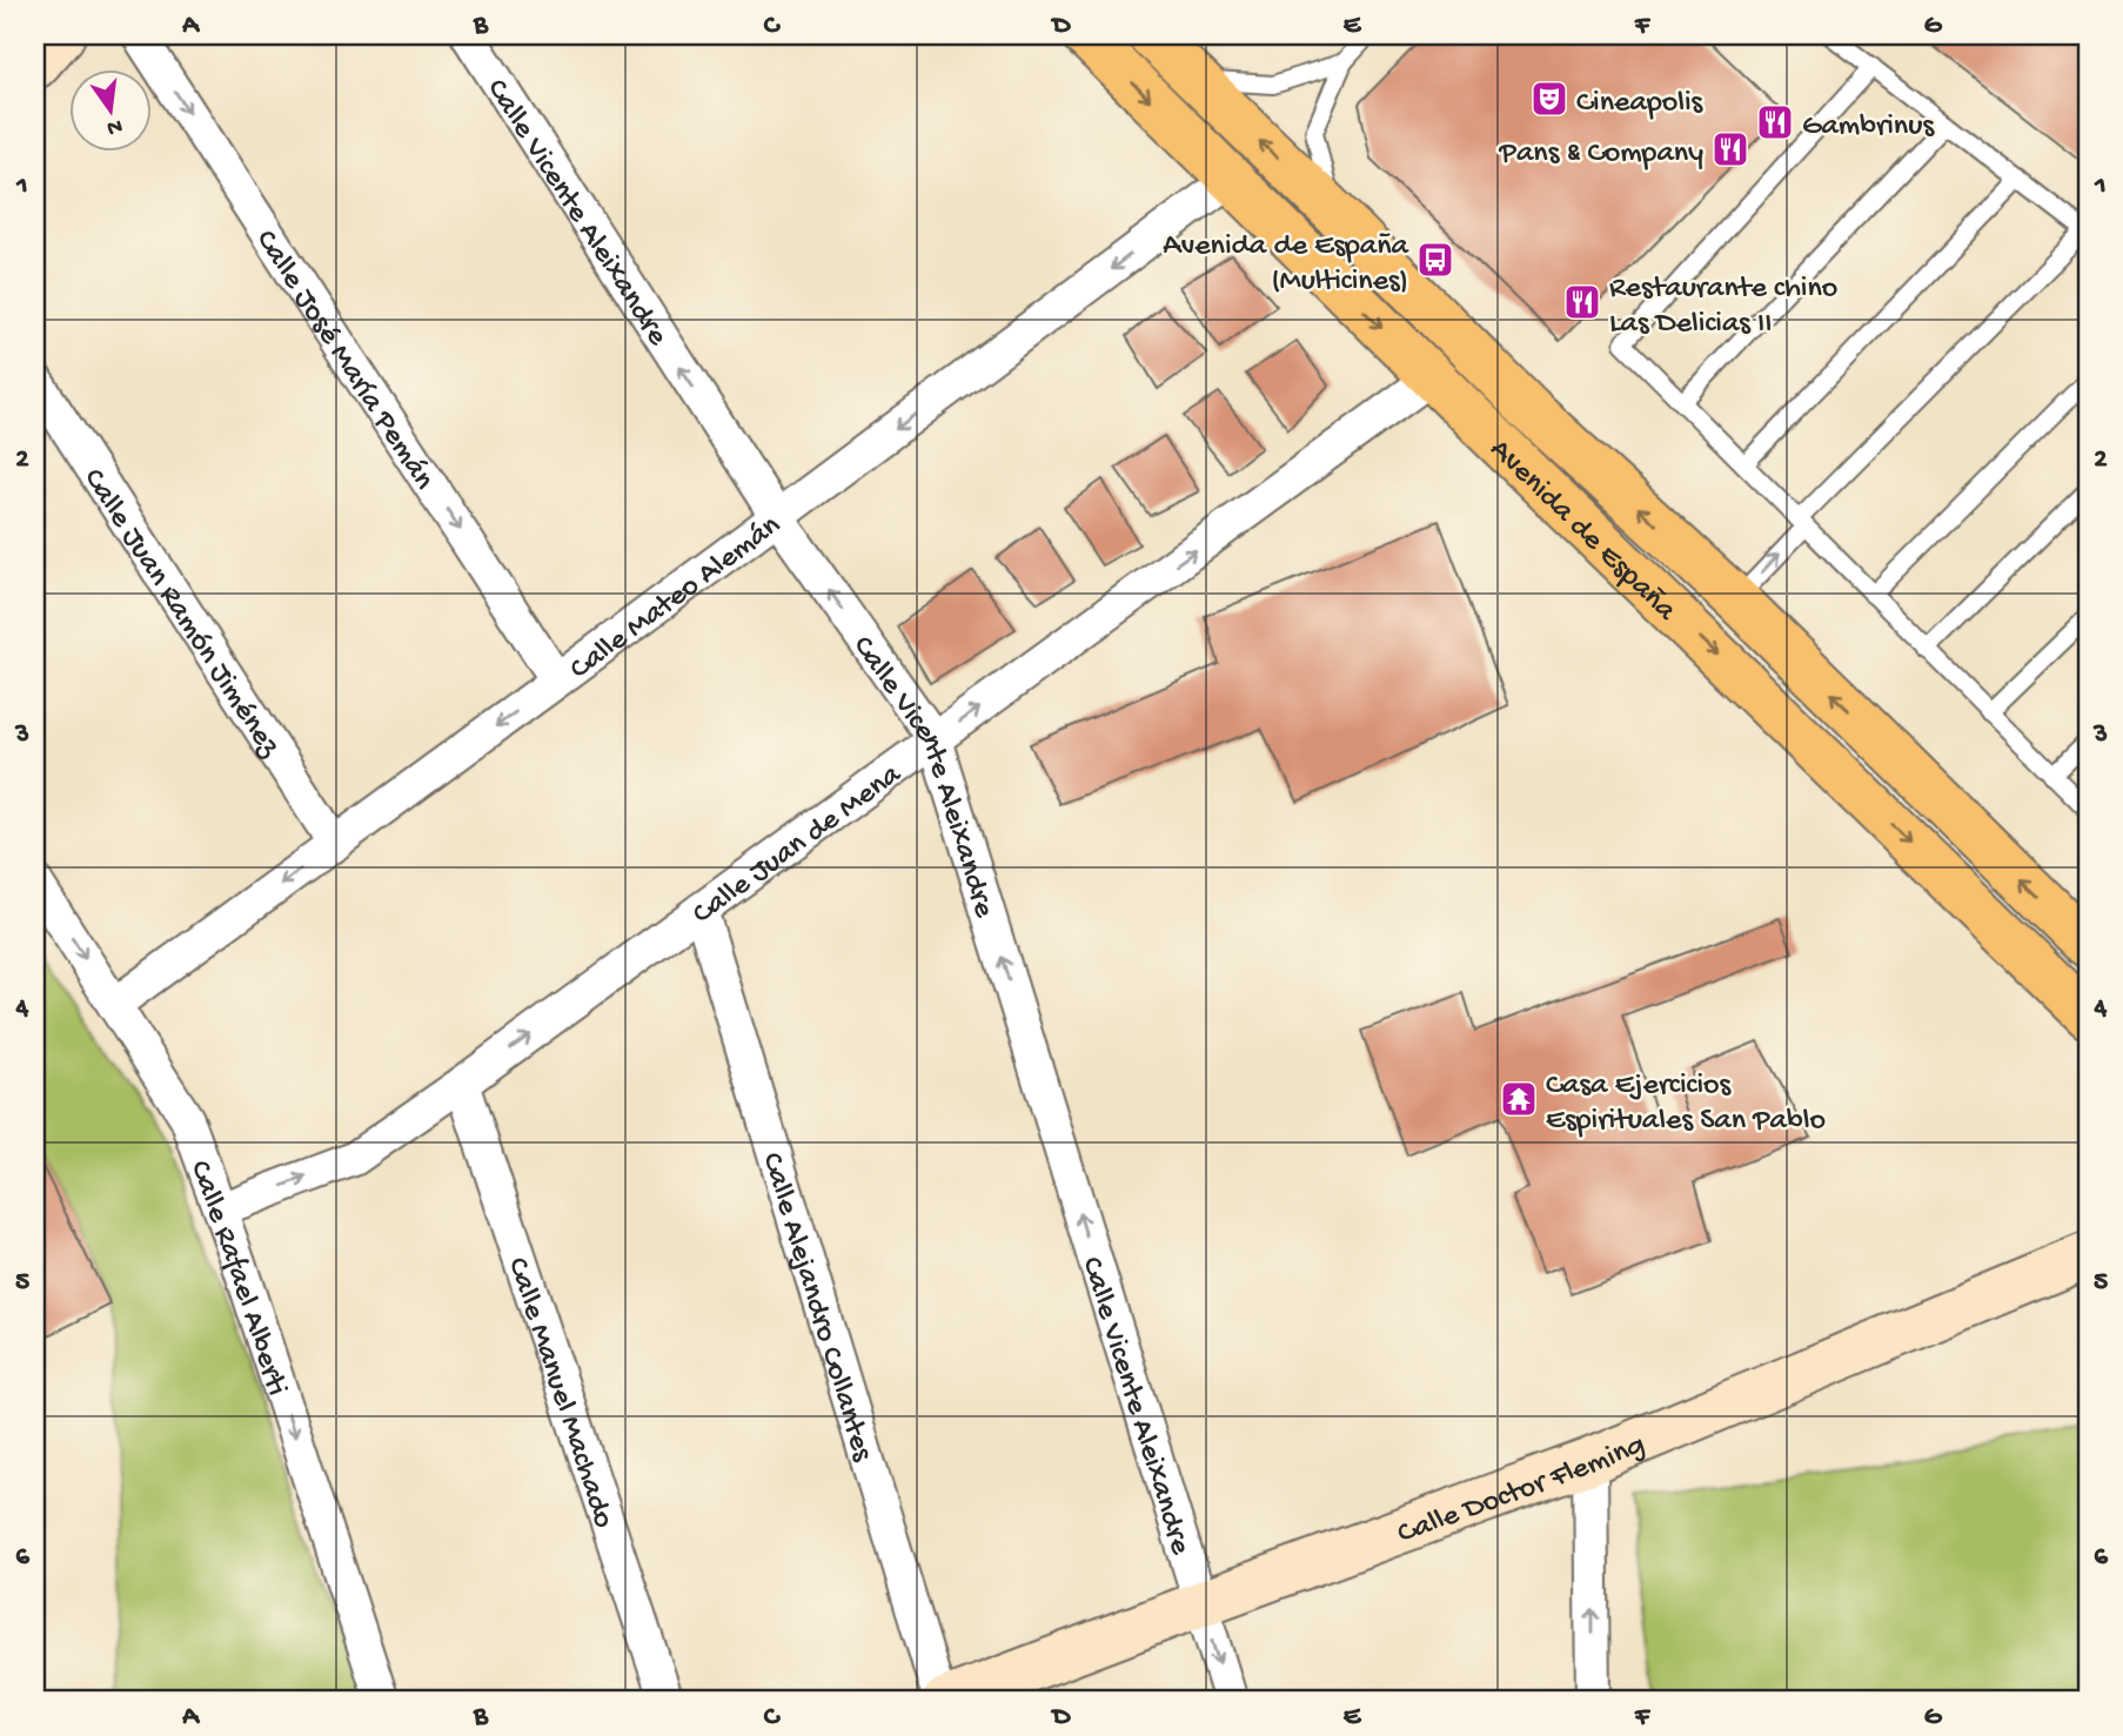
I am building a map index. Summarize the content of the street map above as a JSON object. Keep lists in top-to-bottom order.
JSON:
{
  "streets": {
    "main road": ["Avenida de España", "Calle Doctor Fleming"],
    "street": [
      "Calle Vicente Aleixandre",
      "Calle José María Pemán",
      "Calle Mateo Alemán",
      "Calle Juan Ramón Jiménez",
      "Calle Juan de Mena",
      "Calle Rafael Alberti",
      "Calle Alejandro Collantes",
      "Calle Manuel Machado"
    ]
  },
  "crossings": [
    ["Calle Vicente Aleixandre", "Calle Mateo Alemán"],
    ["Calle Vicente Aleixandre", "Calle Juan de Mena"],
    ["Calle Vicente Aleixandre", "Calle Doctor Fleming"],
    ["Calle José María Pemán", "Calle Mateo Alemán"],
    ["Avenida de España", "Calle Mateo Alemán"],
    ["Avenida de España", "Calle Juan de Mena"],
    ["Calle Mateo Alemán", "Calle Juan Ramón Jiménez"],
    ["Calle Mateo Alemán", "Calle Rafael Alberti"],
    ["Calle Juan de Mena", "Calle Rafael Alberti"],
    ["Calle Juan de Mena", "Calle Alejandro Collantes"],
    ["Calle Juan de Mena", "Calle Manuel Machado"],
    ["Calle Alejandro Collantes", "Calle Doctor Fleming"]
  ],
  "one_way": [
    "Calle Vicente Aleixandre",
    "Calle José María Pemán",
    "Calle Mateo Alemán",
    "Calle Juan de Mena",
    "Calle Rafael Alberti"
  ],
  "places": {
    "theatre": ["Cineapolis"],
    "restaurant": ["Gambrinus", "Pans & Company", "Restaurante chino Las Delicias II"],
    "bus stop": ["Avenida de España (Multicines)"],
    "temple": ["Casa Ejercicios Espirituales San Pablo"]
  },
  "north": "bottom",
  "grid": {
    "columns": [
      "A",
      "B",
      "C",
      "D",
      "E",
      "F",
      "G"
    ],
    "rows": [
      "1",
      "2",
      "3",
      "4",
      "5",
      "6"
    ]
  }
}
